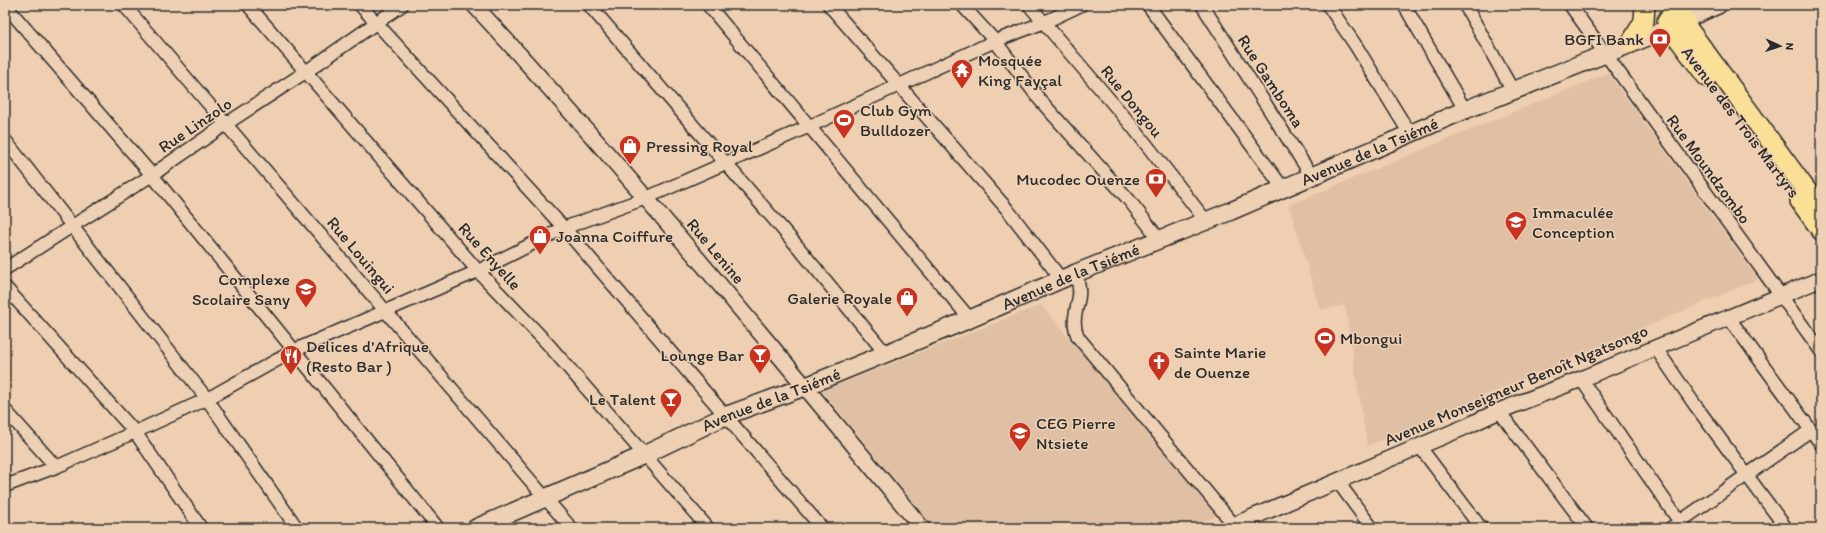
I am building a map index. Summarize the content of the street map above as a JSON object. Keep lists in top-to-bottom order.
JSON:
{
  "streets": {
    "main road": ["Avenue des Trois Martyrs", "Avenue de la Tsiémé"],
    "street": [
      "Rue Gamboma",
      "Rue Dongou",
      "Rue Linzolo",
      "Rue Moundzombo",
      "Rue Lenine",
      "Rue Louingui",
      "Rue Enyelle",
      "Avenue Monseigneur Benoît Ngatsongo"
    ]
  },
  "crossings": [
    ["Rue Gamboma", "Avenue de la Tsiémé"],
    ["Rue Dongou", "Avenue de la Tsiémé"],
    ["Avenue des Trois Martyrs", "Avenue de la Tsiémé"],
    ["Rue Linzolo", "Rue Louingui"],
    ["Rue Linzolo", "Rue Enyelle"],
    ["Avenue de la Tsiémé", "Rue Moundzombo"],
    ["Avenue de la Tsiémé", "Rue Lenine"],
    ["Avenue de la Tsiémé", "Rue Louingui"],
    ["Avenue de la Tsiémé", "Rue Enyelle"],
    ["Rue Moundzombo", "Avenue Monseigneur Benoît Ngatsongo"]
  ],
  "places": {
    "bank": ["BGFI Bank", "Mucodec Ouenze"],
    "temple": ["Mosquée King Fayçal"],
    "sports": ["Club Gym Bulldozer", "Mbongui"],
    "shop": ["Pressing Royal", "Joanna Coiffure", "Galerie Royale"],
    "school or university": ["Immaculée Conception", "Complexe Scolaire Sany", "CEG Pierre Ntsiete"],
    "bar": ["Lounge Bar", "Le Talent"],
    "restaurant": ["Delices d'Afrique (Resto Bar )"],
    "church": ["Sainte Marie de Ouenze"]
  },
  "north": "right"
}
